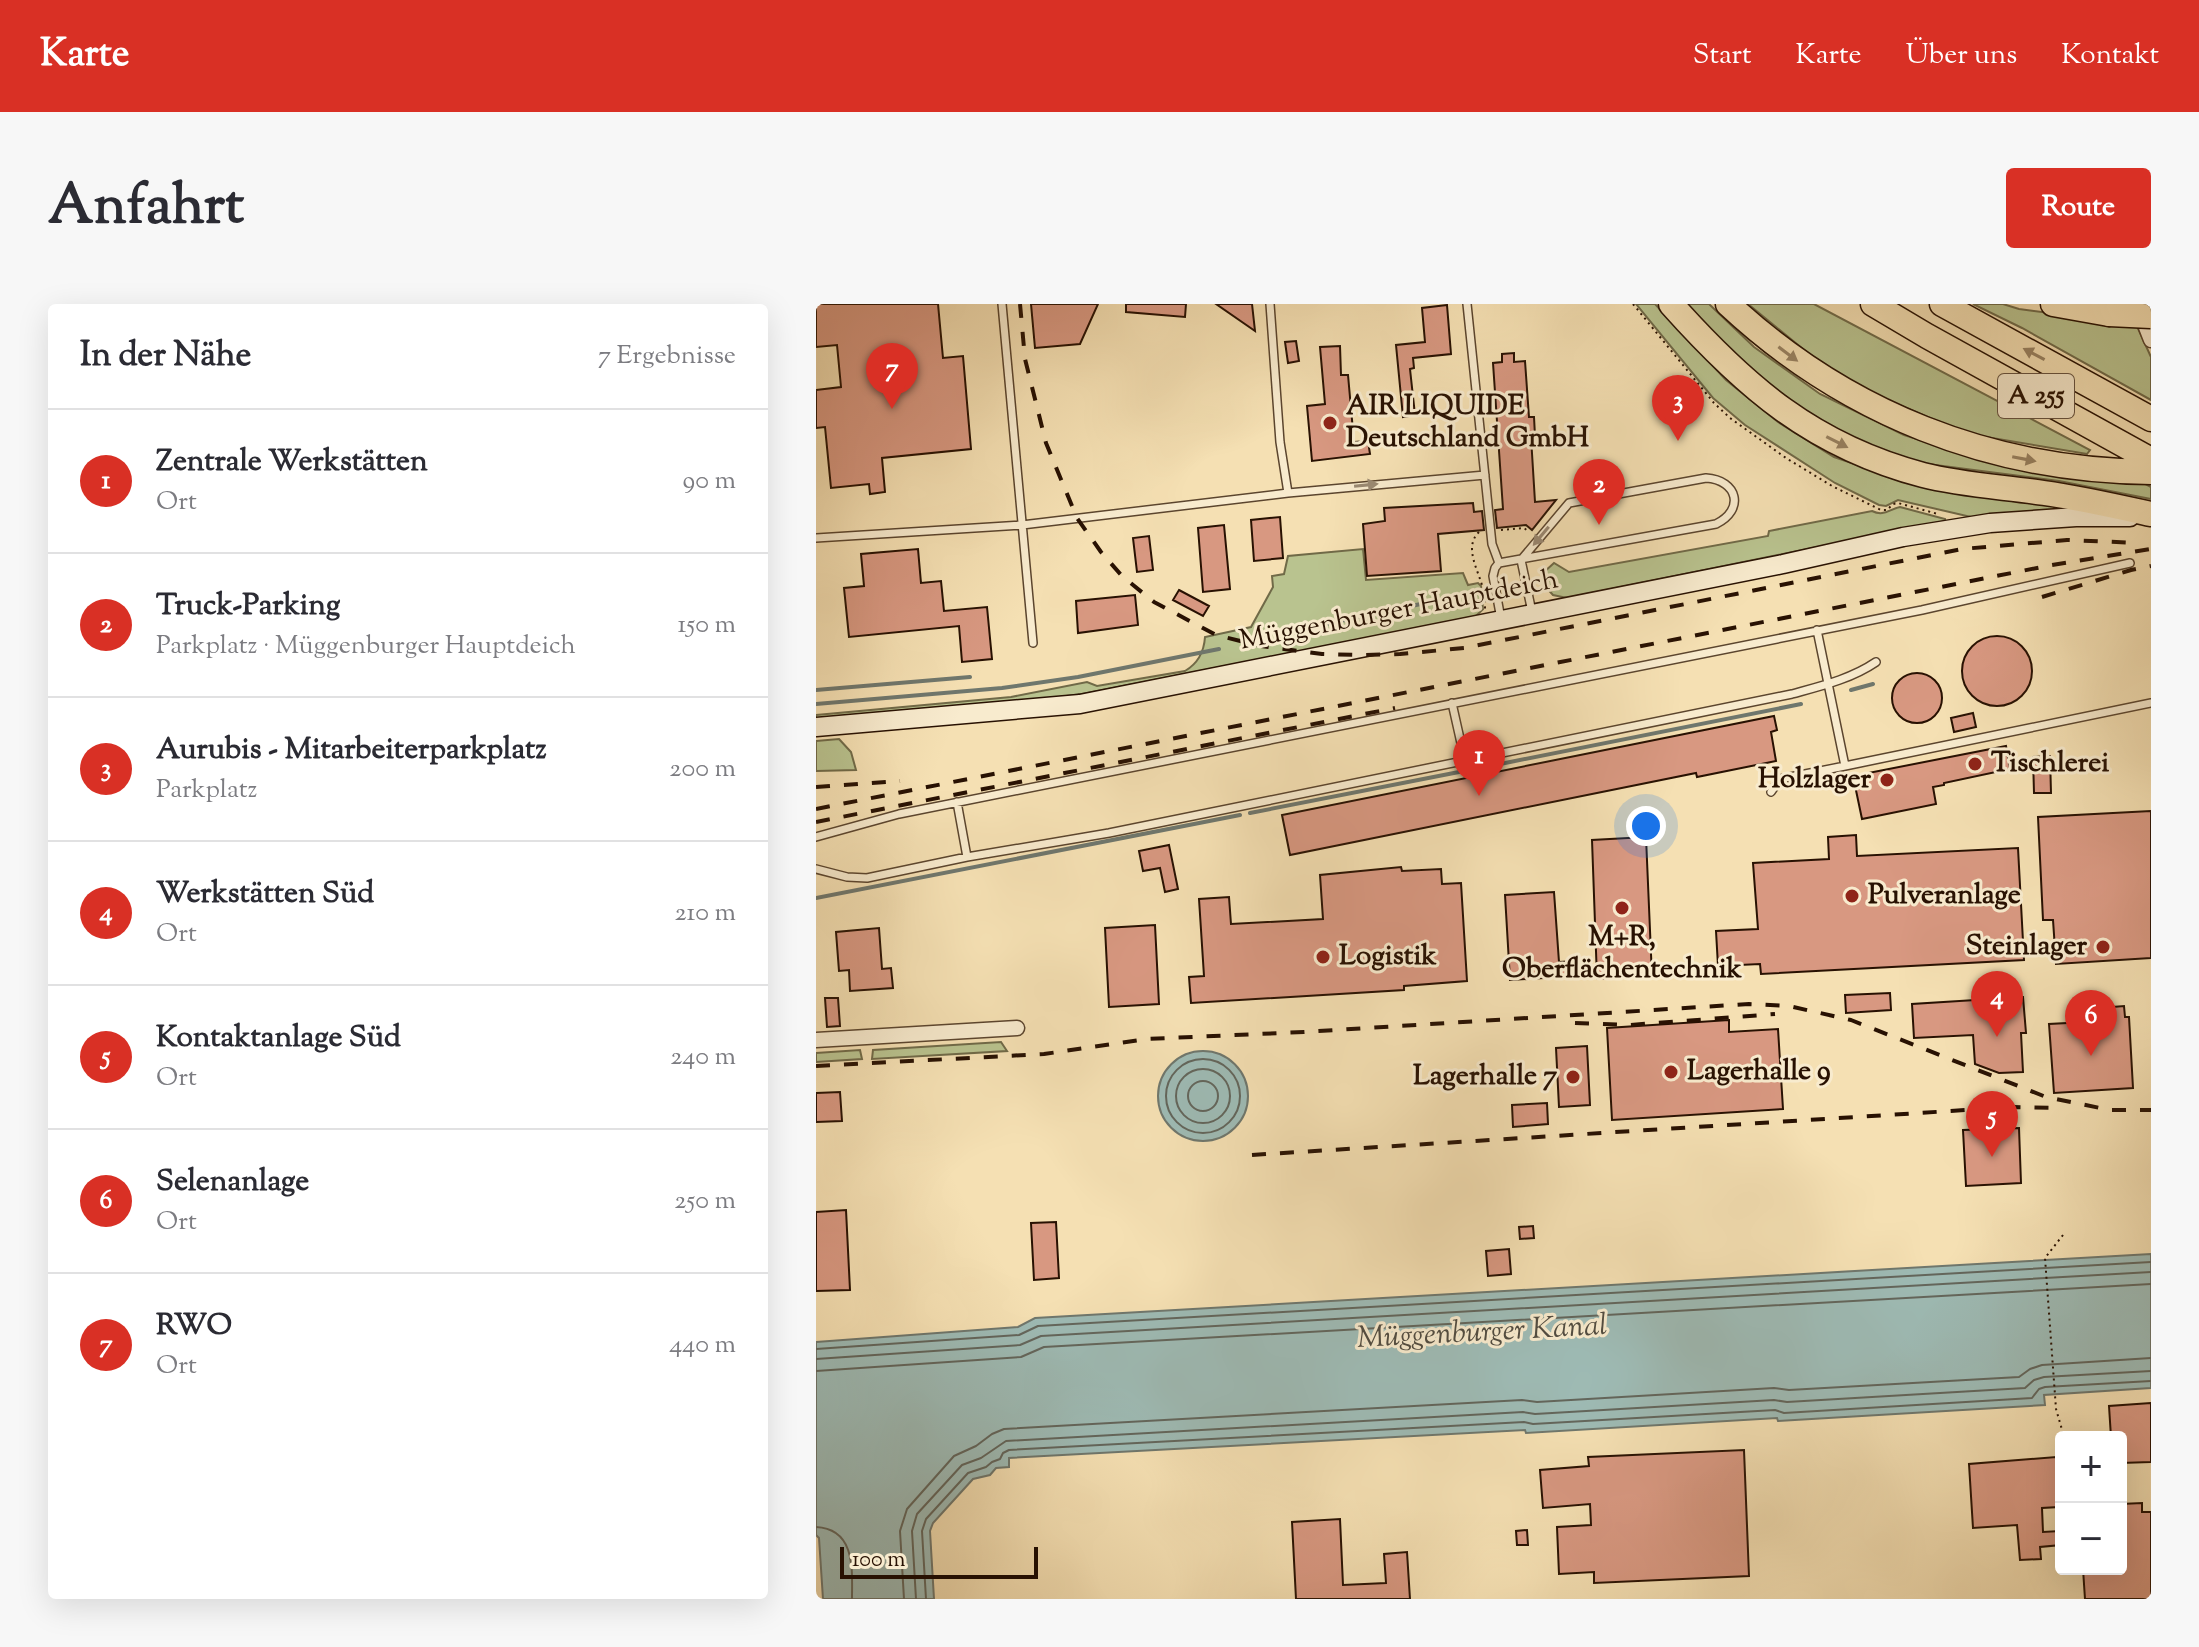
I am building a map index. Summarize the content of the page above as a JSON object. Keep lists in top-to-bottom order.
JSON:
{
  "streets": {
    "highway": ["A 255"],
    "street": ["Müggenburger Hauptdeich"]
  },
  "water": ["Müggenburger Kanal"],
  "places": [
    "AIR LIQUIDE Deutschland GmbH",
    "Tischlerei",
    "Holzlager",
    "Pulveranlage",
    "M+R, Oberflächentechnik",
    "Steinlager",
    "Logistik",
    "Lagerhalle 9",
    "Lagerhalle 7"
  ],
  "scale_bar": "100 m",
  "page": {
    "header": "Karte",
    "nav": [
      "Start",
      "Karte",
      "Über uns",
      "Kontakt"
    ],
    "title": "Anfahrt",
    "buttons": "Route",
    "heading": ["In der Nähe", "7 Ergebnisse"],
    "pins": [
      "7",
      "3",
      "2",
      "1",
      "4",
      "6",
      "5"
    ],
    "list": [
      {
        "mark": "1",
        "name": "Zentrale Werkstätten",
        "note": "Ort",
        "value": "90 m"
      },
      {
        "mark": "2",
        "name": "Truck-Parking",
        "note": "Parkplatz · Müggenburger Hauptdeich",
        "value": "150 m"
      },
      {
        "mark": "3",
        "name": "Aurubis - Mitarbeiterparkplatz",
        "note": "Parkplatz",
        "value": "200 m"
      },
      {
        "mark": "4",
        "name": "Werkstätten Süd",
        "note": "Ort",
        "value": "210 m"
      },
      {
        "mark": "5",
        "name": "Kontaktanlage Süd",
        "note": "Ort",
        "value": "240 m"
      },
      {
        "mark": "6",
        "name": "Selenanlage",
        "note": "Ort",
        "value": "250 m"
      },
      {
        "mark": "7",
        "name": "RWO",
        "note": "Ort",
        "value": "440 m"
      }
    ],
    "map_buttons": ["+", "−"],
    "scale": "100 m"
  }
}
